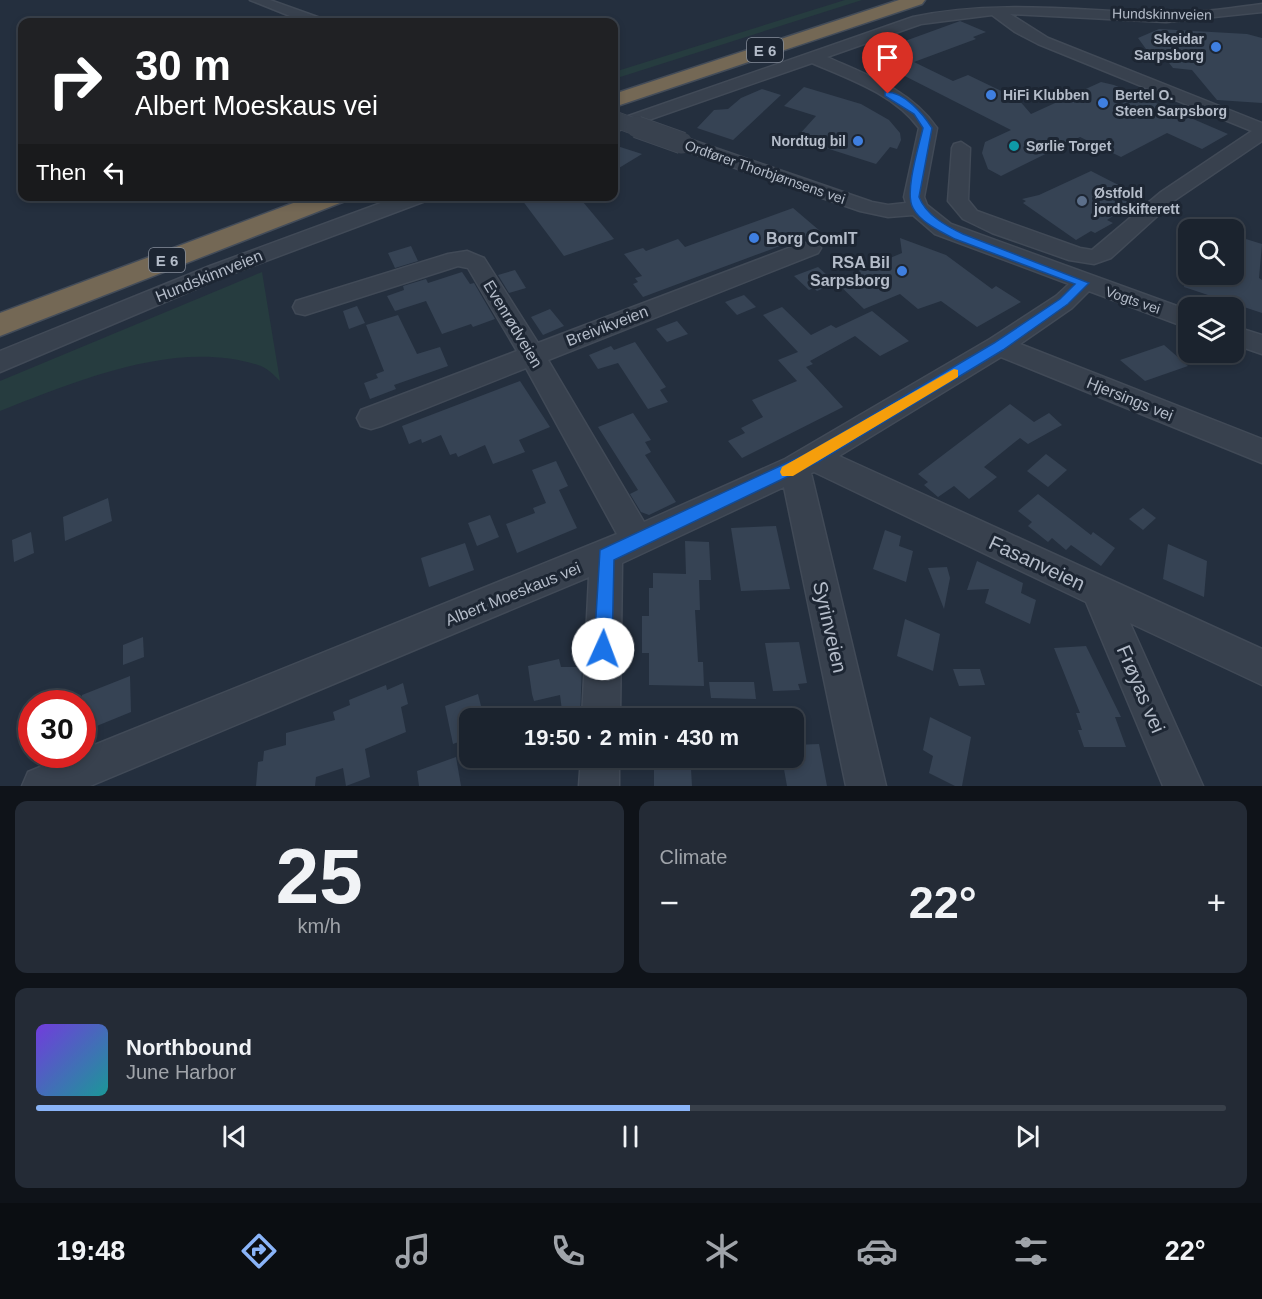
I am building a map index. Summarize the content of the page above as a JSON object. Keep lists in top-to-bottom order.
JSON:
{
  "streets": {
    "highway": ["E 6"],
    "street": [
      "Hundskinnveien",
      "Ordfører Thorbjørnsens vei",
      "Vogts vei",
      "Evenrødveien",
      "Breivikveien",
      "Hjersings vei",
      "Fasanveien",
      "Albert Moeskaus vei",
      "Syrinveien",
      "Frøyas vei"
    ]
  },
  "crossings": [
    ["Ordfører Thorbjørnsens vei", "Vogts vei"],
    ["Vogts vei", "Albert Moeskaus vei"],
    ["Evenrødveien", "Breivikveien"],
    ["Evenrødveien", "Albert Moeskaus vei"],
    ["Hjersings vei", "Albert Moeskaus vei"],
    ["Fasanveien", "Albert Moeskaus vei"],
    ["Fasanveien", "Syrinveien"],
    ["Fasanveien", "Frøyas vei"],
    ["Albert Moeskaus vei", "Syrinveien"]
  ],
  "places": [
    "Skeidar Sarpsborg",
    "HiFi Klubben",
    "Bertel O. Steen Sarpsborg",
    "Nordtug bil",
    "Sørlie Torget",
    "Østfold jordskifterett",
    "Borg ComIT",
    "RSA Bil Sarpsborg"
  ],
  "page": {
    "turn": ["30 m", "Albert Moeskaus vei"],
    "then": "Then",
    "limit": "30",
    "trip": "19:50 · 2 min · 430 m",
    "tile": [
      ["25", "km/h"],
      "Climate"
    ],
    "heat": ["−", "22°", "+"],
    "song": ["Northbound", "June Harbor"],
    "tabs": ["19:48", "22°"]
  }
}
